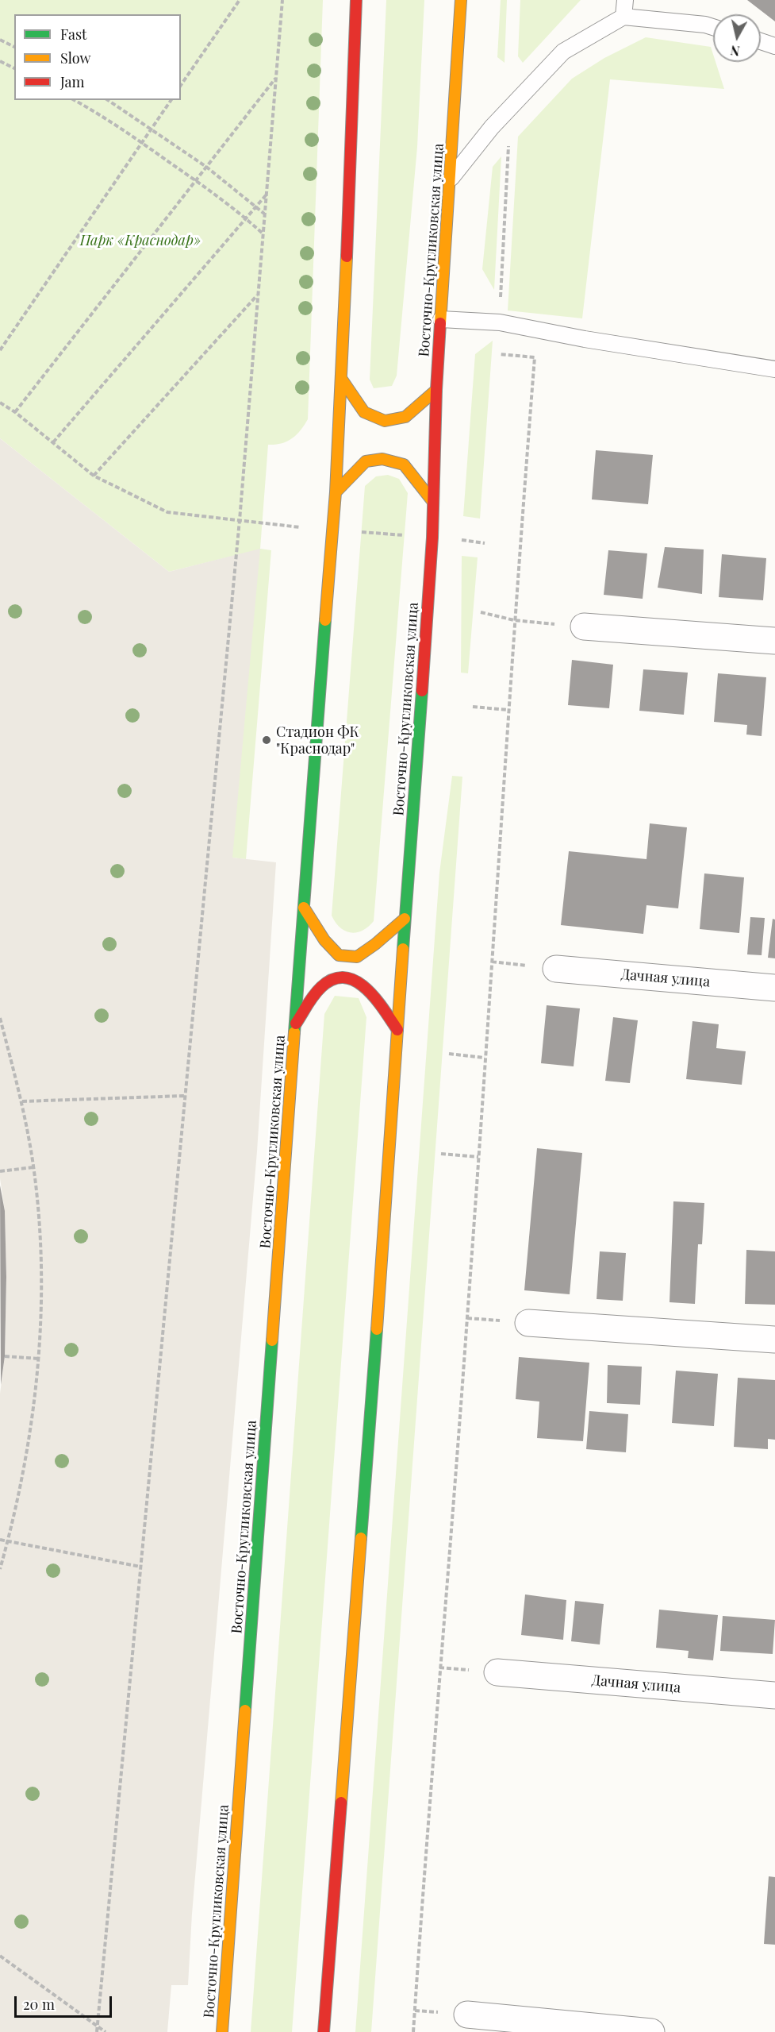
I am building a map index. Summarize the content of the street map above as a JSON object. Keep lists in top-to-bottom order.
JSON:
{
  "streets": {
    "main road": ["Восточно-Кругликовская улица"],
    "street": ["Дачная улица"]
  },
  "parks": ["Парк «Краснодар»"],
  "places": ["Стадион ФК \"Краснодар\""],
  "legend": ["Fast", "Slow", "Jam"],
  "scale_bar": "20 m",
  "north": "bottom"
}
